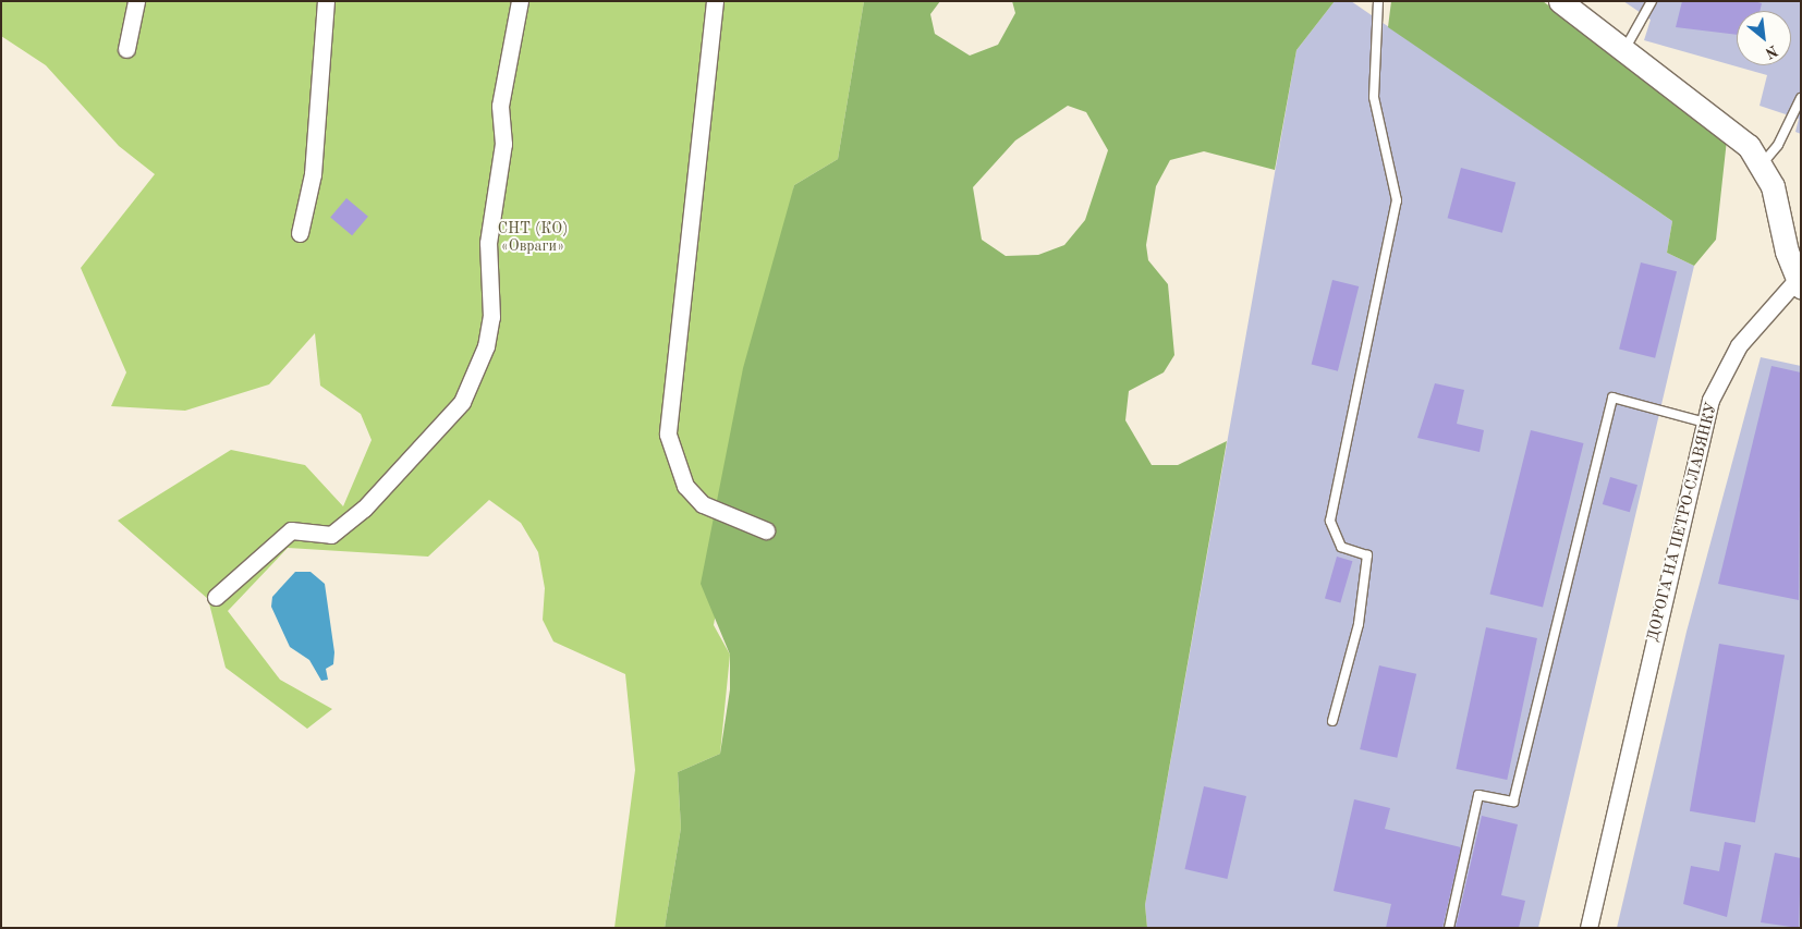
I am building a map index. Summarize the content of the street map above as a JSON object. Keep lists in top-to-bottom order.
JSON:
{
  "streets": {
    "street": ["ДОРОГА НА ПЕТРО-СЛАВЯНКУ"]
  },
  "parks": ["СНТ (КО) «Овраги»"],
  "north": "bottom right"
}
